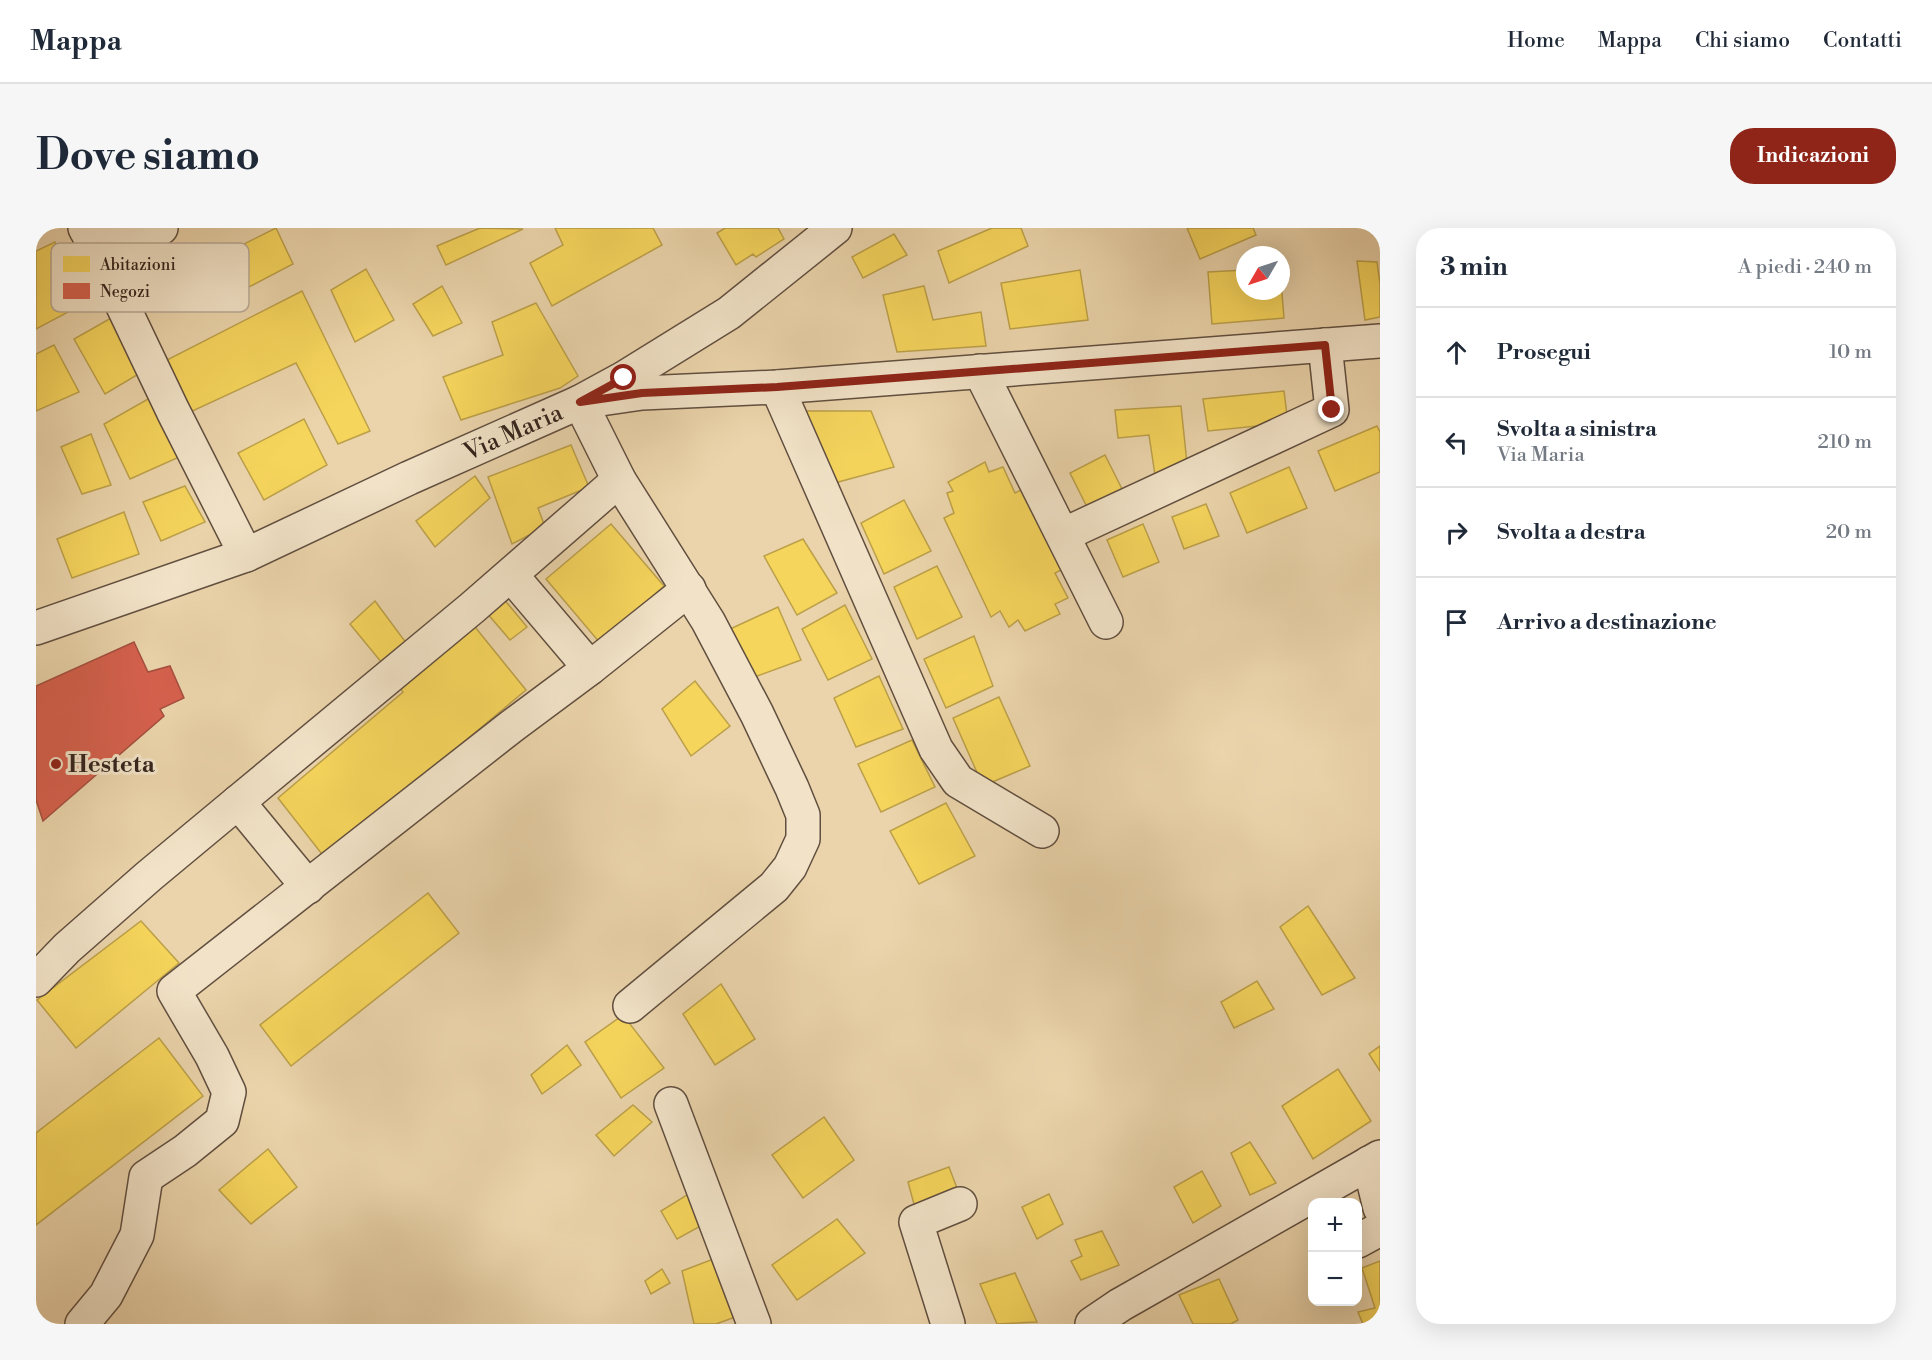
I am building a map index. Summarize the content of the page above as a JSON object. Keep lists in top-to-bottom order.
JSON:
{
  "streets": {
    "street": ["Via Maria"]
  },
  "places": ["Hesteta"],
  "legend": ["Abitazioni", "Negozi"],
  "north": "bottom left",
  "page": {
    "header": "Mappa",
    "nav": [
      "Home",
      "Mappa",
      "Chi siamo",
      "Contatti"
    ],
    "buttons": "Indicazioni",
    "title": "Dove siamo",
    "heading": ["3 min", "A piedi · 240 m"],
    "list": [
      ["Prosegui", "10 m"],
      ["Svolta a sinistra", "Via Maria", "210 m"],
      ["Svolta a destra", "20 m"],
      "Arrivo a destinazione"
    ],
    "map_buttons": ["+", "−"]
  }
}
